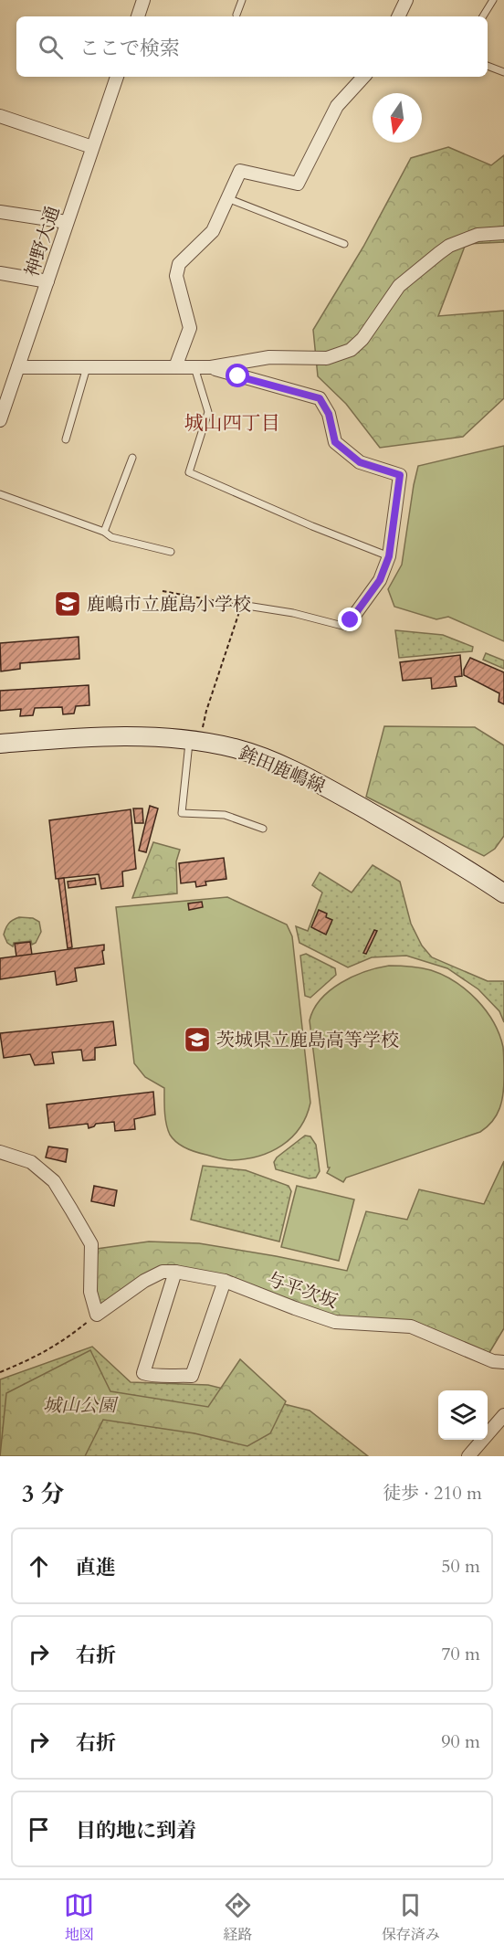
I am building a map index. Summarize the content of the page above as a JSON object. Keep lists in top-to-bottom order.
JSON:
{
  "streets": {
    "main road": ["鉾田鹿嶋線"],
    "street": ["神野大通", "与平次坂"]
  },
  "districts": ["城山四丁目"],
  "parks": ["城山公園"],
  "places": {
    "school or university": ["鹿嶋市立鹿島小学校", "茨城県立鹿島高等学校"]
  },
  "north": "bottom",
  "page": {
    "search": "ここで検索",
    "heading": ["3 分", "徒歩 · 210 m"],
    "list": [
      ["直進", "50 m"],
      ["右折", "70 m"],
      ["右折", "90 m"],
      "目的地に到着"
    ],
    "nav": ["地図", "経路", "保存済み"]
  }
}
